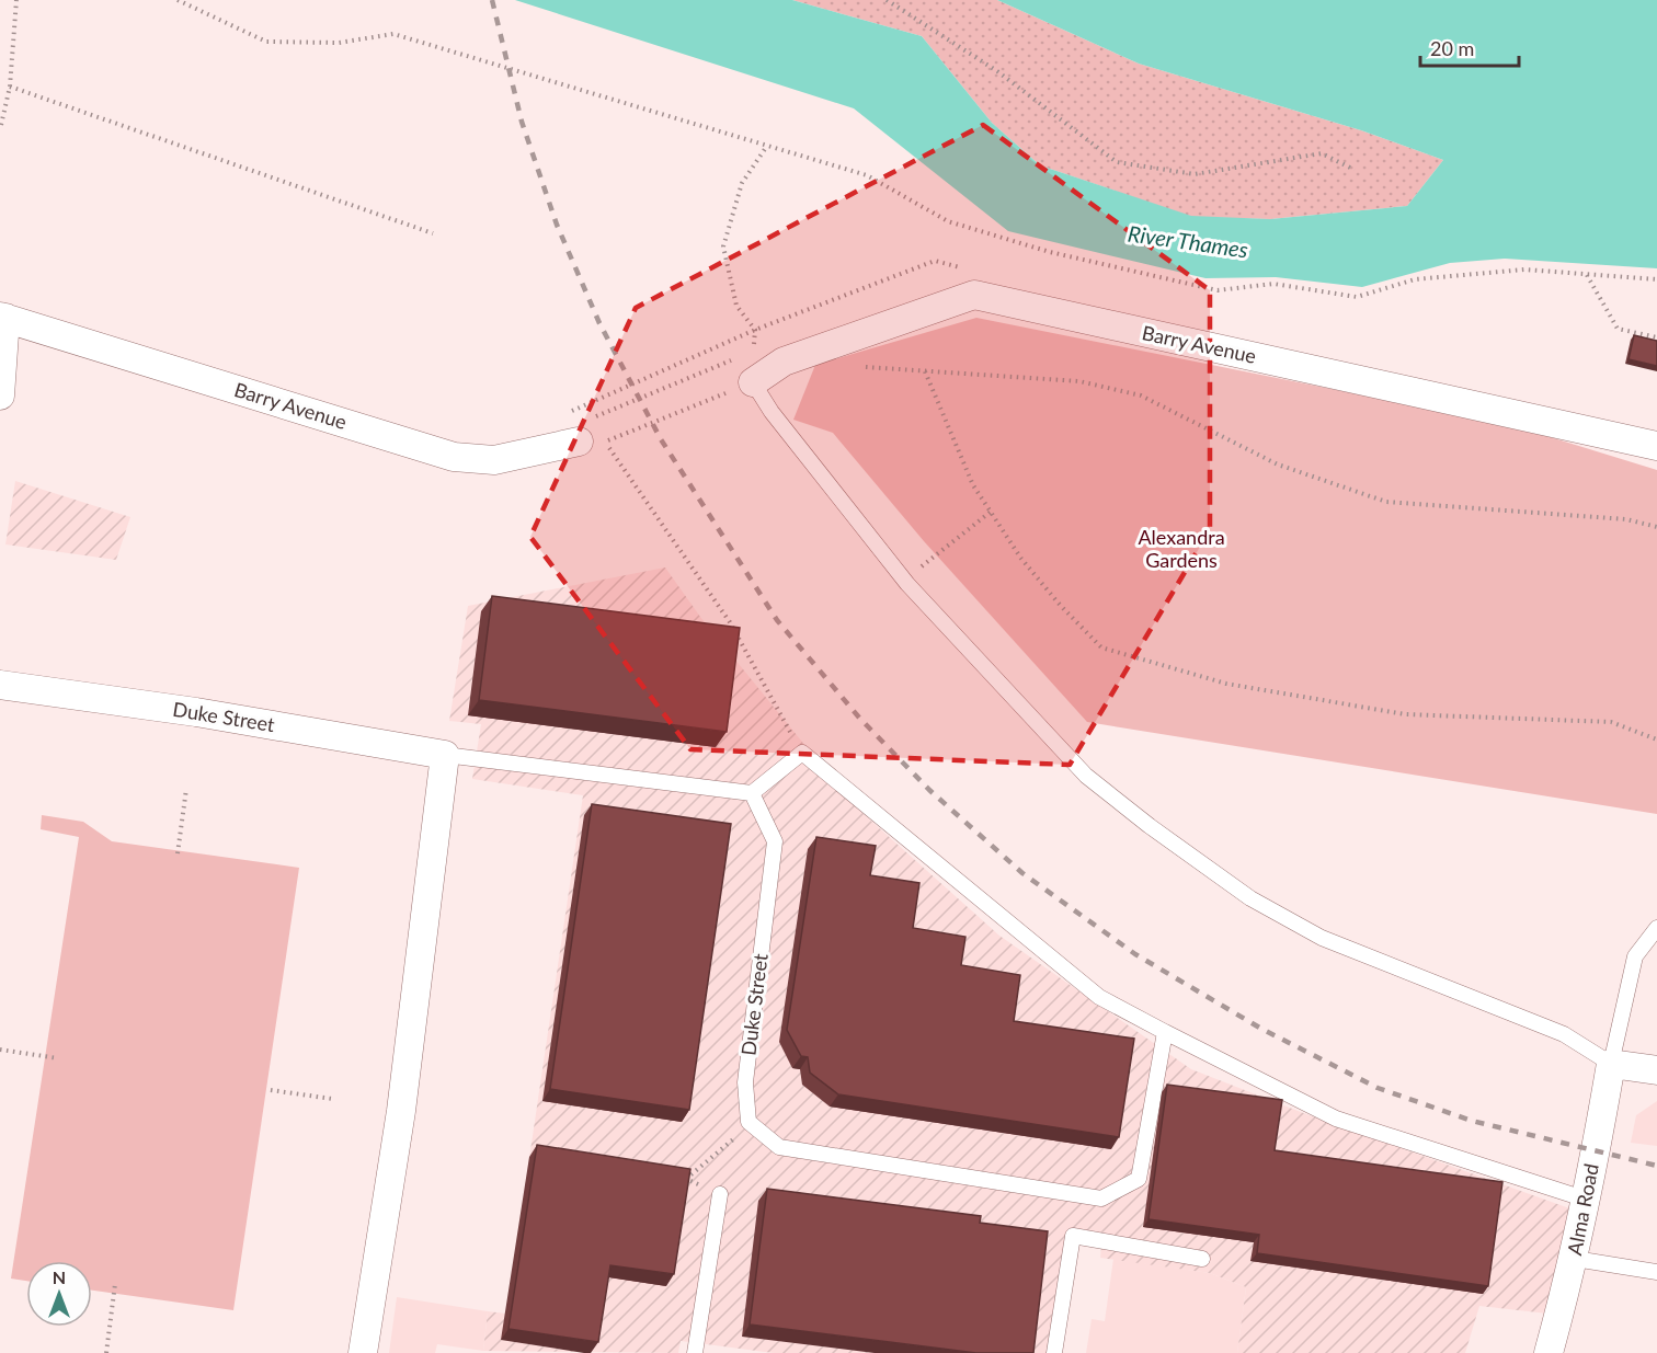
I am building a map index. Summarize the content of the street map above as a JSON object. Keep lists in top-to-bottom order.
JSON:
{
  "streets": {
    "street": ["Barry Avenue", "Duke Street", "Alma Road"]
  },
  "water": ["River Thames"],
  "parks": ["Alexandra Gardens"],
  "scale_bar": "20 m",
  "north": "top"
}
